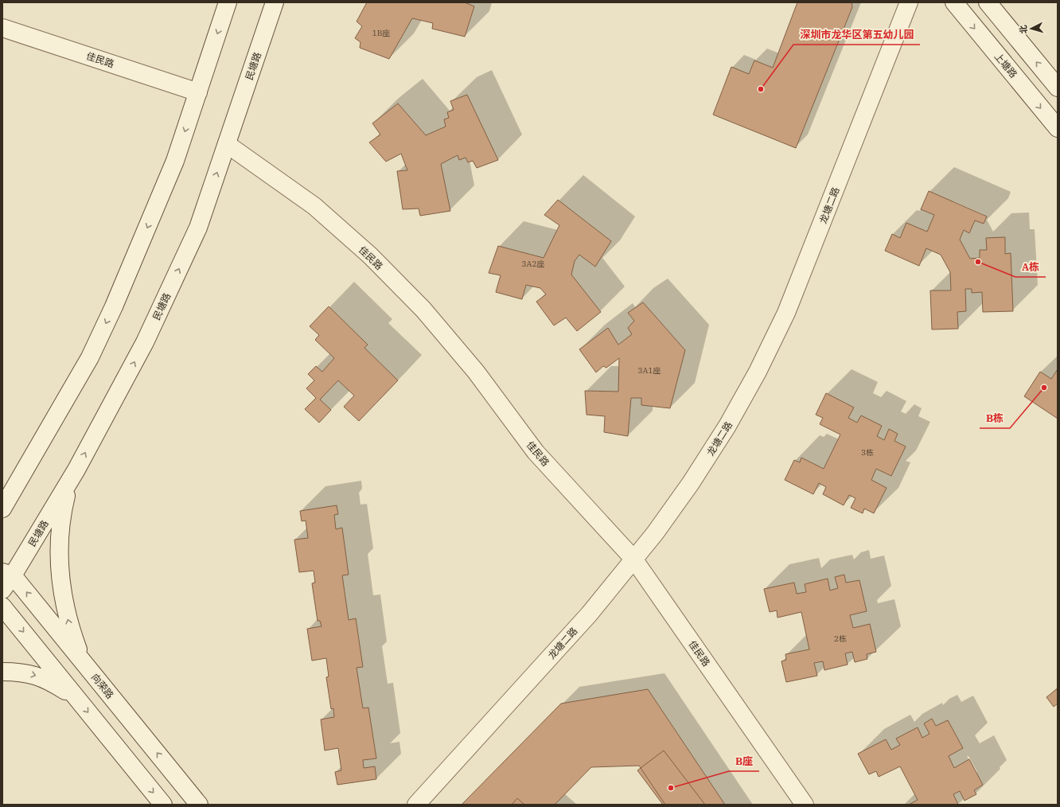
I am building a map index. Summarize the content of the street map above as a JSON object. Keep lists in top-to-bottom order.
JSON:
{
  "streets": {
    "main road": [
      "佳民路",
      "上塘路",
      "民塘路",
      "龙塘二路",
      "向荣路"
    ]
  },
  "crossings": [
    ["佳民路", "民塘路"],
    ["佳民路", "龙塘二路"],
    ["民塘路", "向荣路"]
  ],
  "places": [
    "深圳市龙华区第五幼儿园",
    "A栋",
    "B栋",
    "B座"
  ],
  "house_numbers": [
    "1B座",
    "3A2座",
    "3A1座",
    "3栋",
    "2栋"
  ],
  "north": "left"
}
